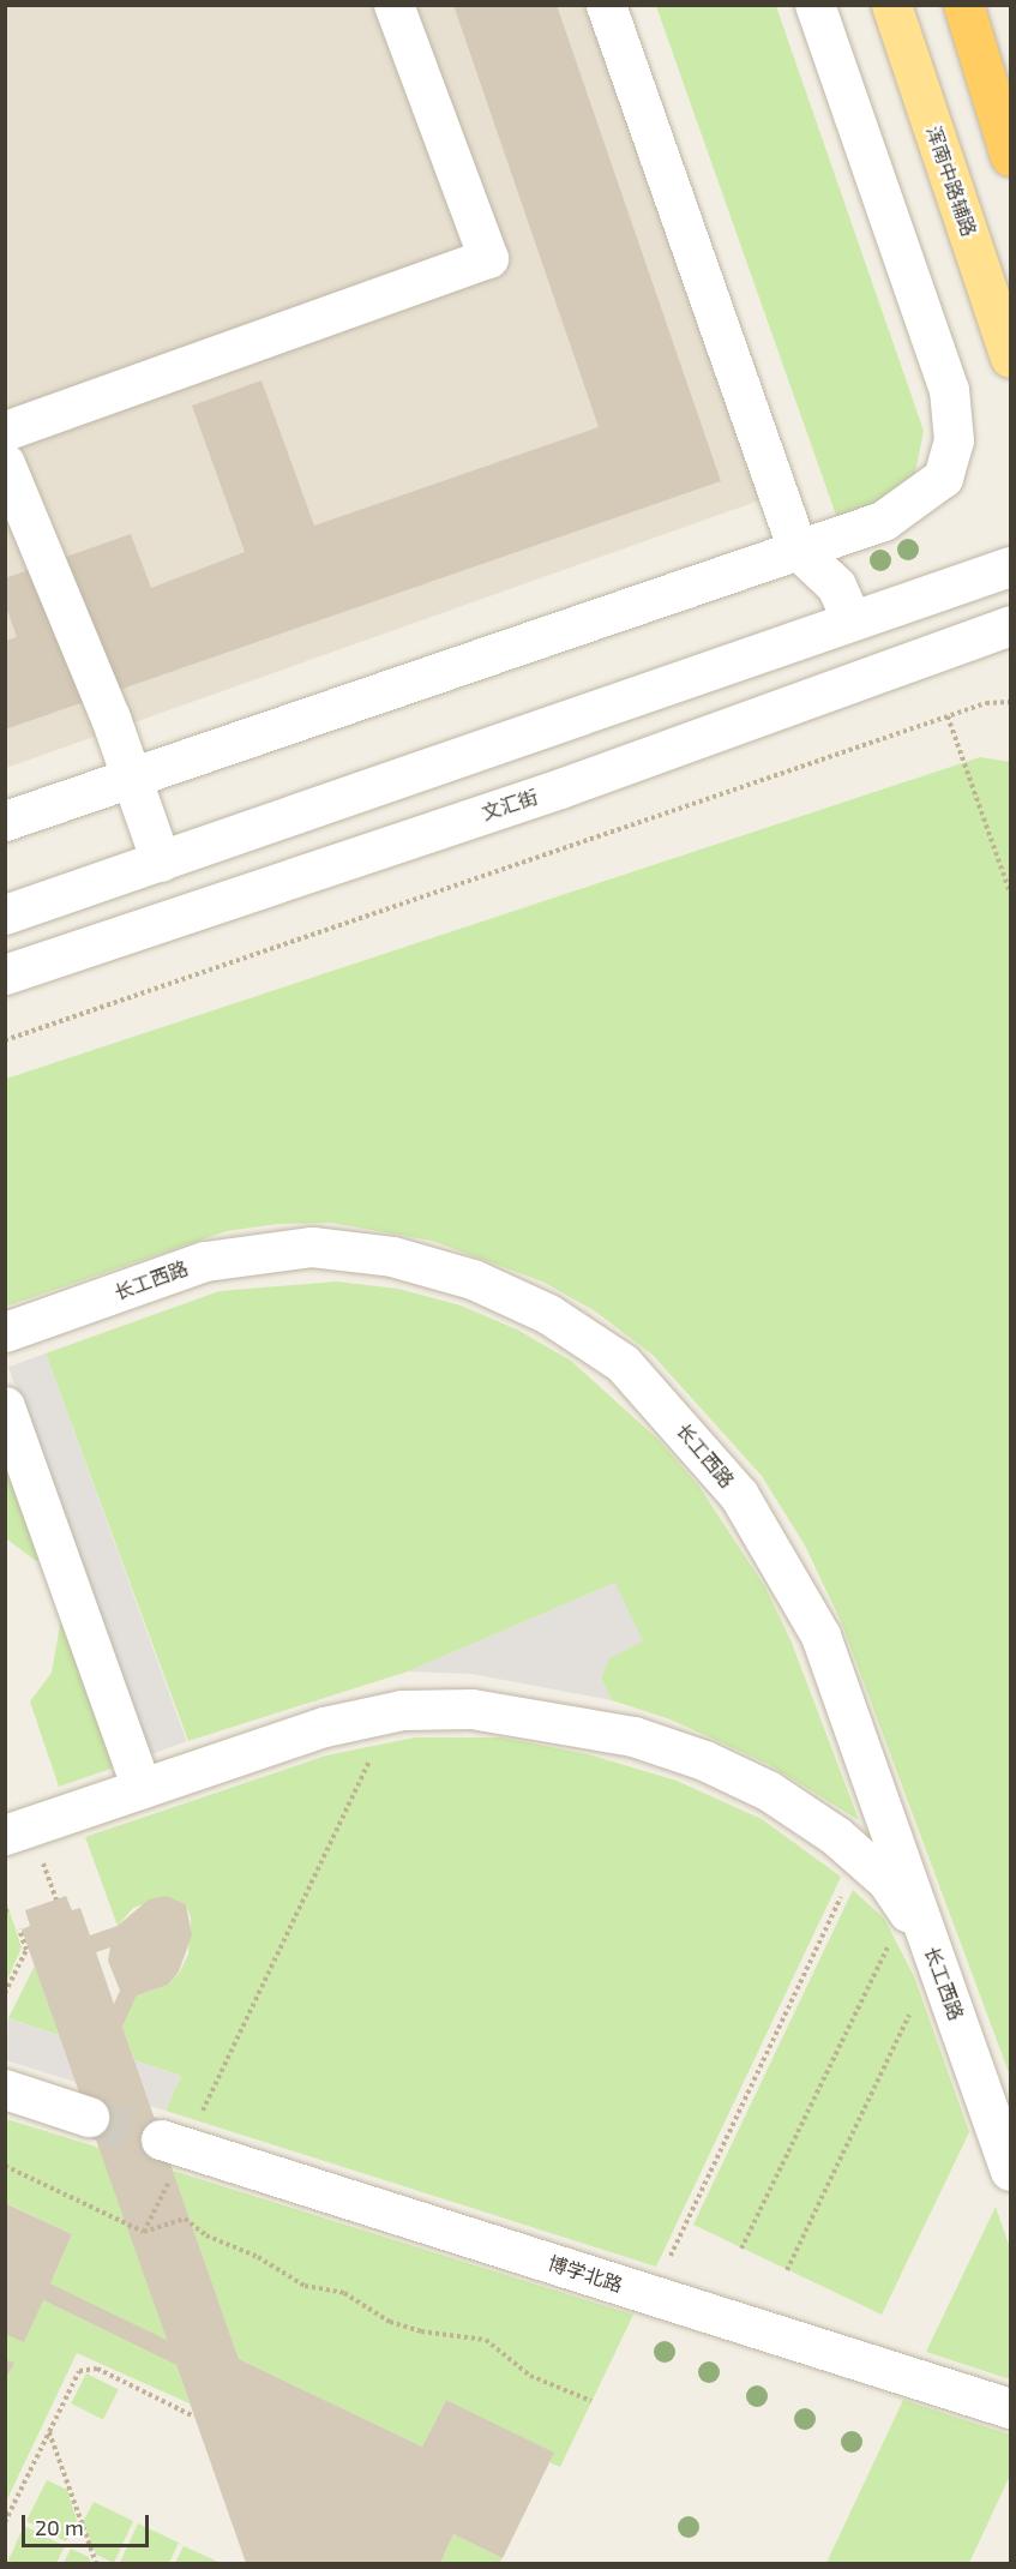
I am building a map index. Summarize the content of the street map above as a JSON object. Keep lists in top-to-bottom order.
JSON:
{
  "streets": {
    "main road": ["浑南中路辅路"],
    "street": ["文汇街", "长工西路", "博学北路"]
  },
  "scale_bar": "20 m"
}
